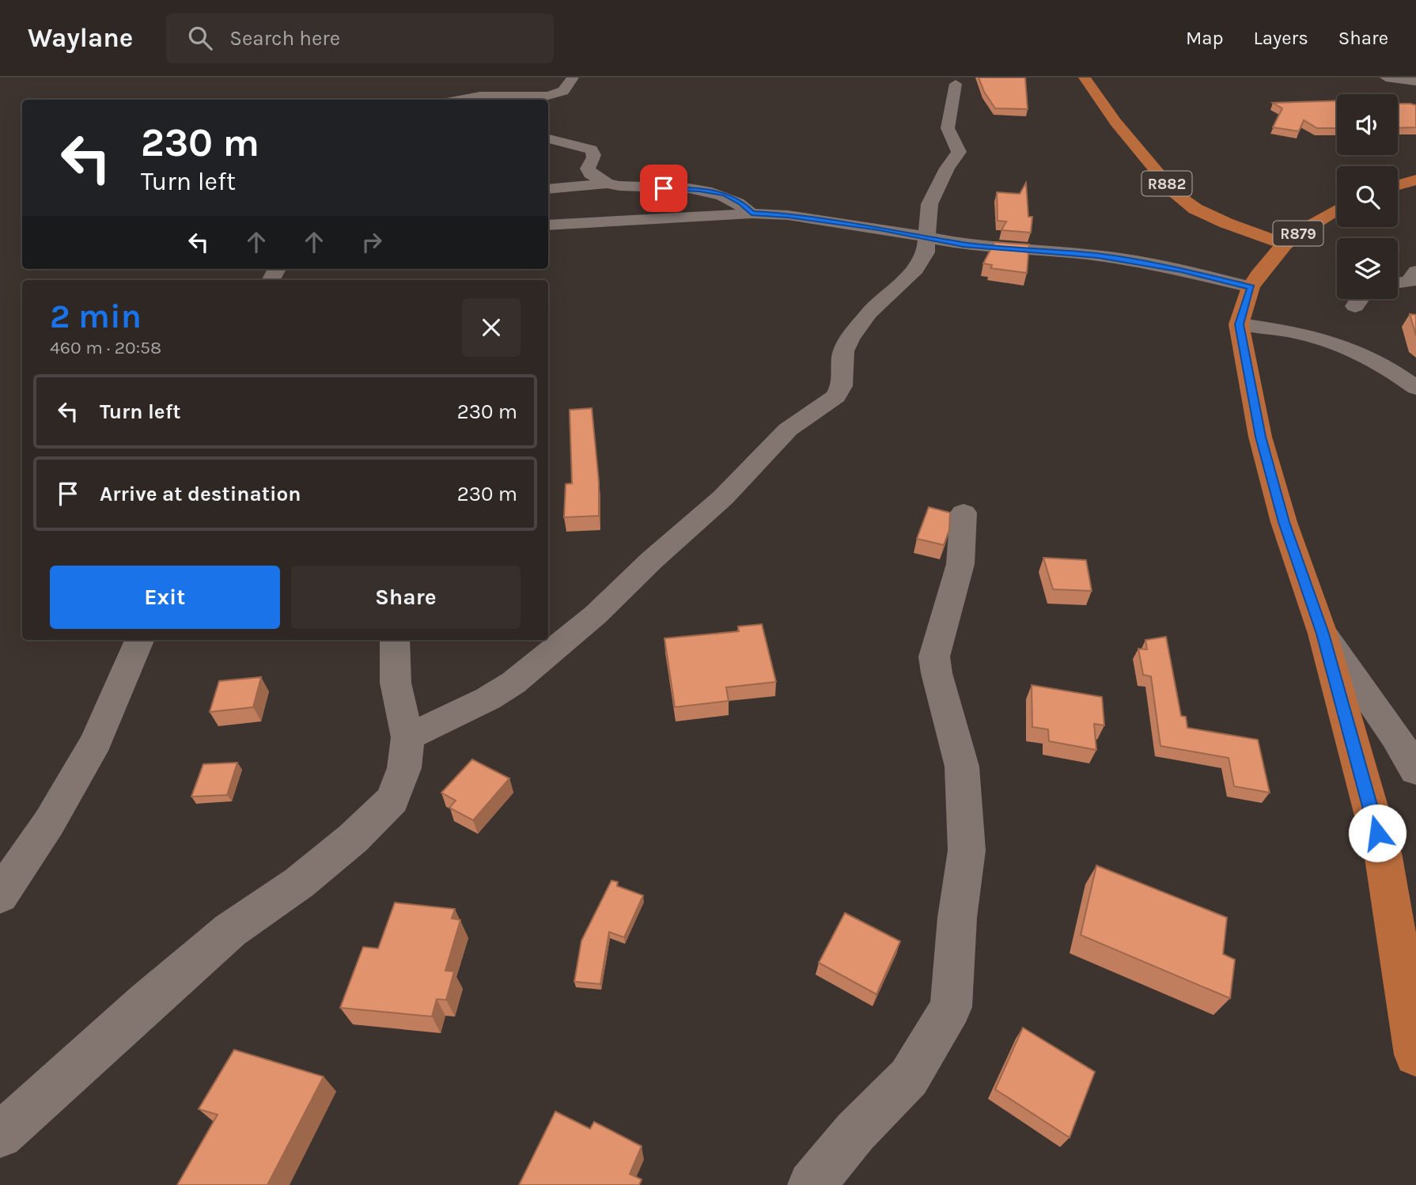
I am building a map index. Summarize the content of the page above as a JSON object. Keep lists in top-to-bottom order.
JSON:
{
  "streets": {
    "main road": ["R882", "R879"]
  },
  "crossings": [
    ["R882", "R879"]
  ],
  "page": {
    "header": "Waylane",
    "search": "Search here",
    "nav": ["Map", "Layers", "Share"],
    "turn": ["230 m", "Turn left"],
    "heading": ["2 min", "460 m · 20:58"],
    "list": [
      {
        "name": "Turn left",
        "value": "230 m"
      },
      {
        "name": "Arrive at destination",
        "value": "230 m"
      }
    ],
    "buttons": ["Exit", "Share"]
  }
}
